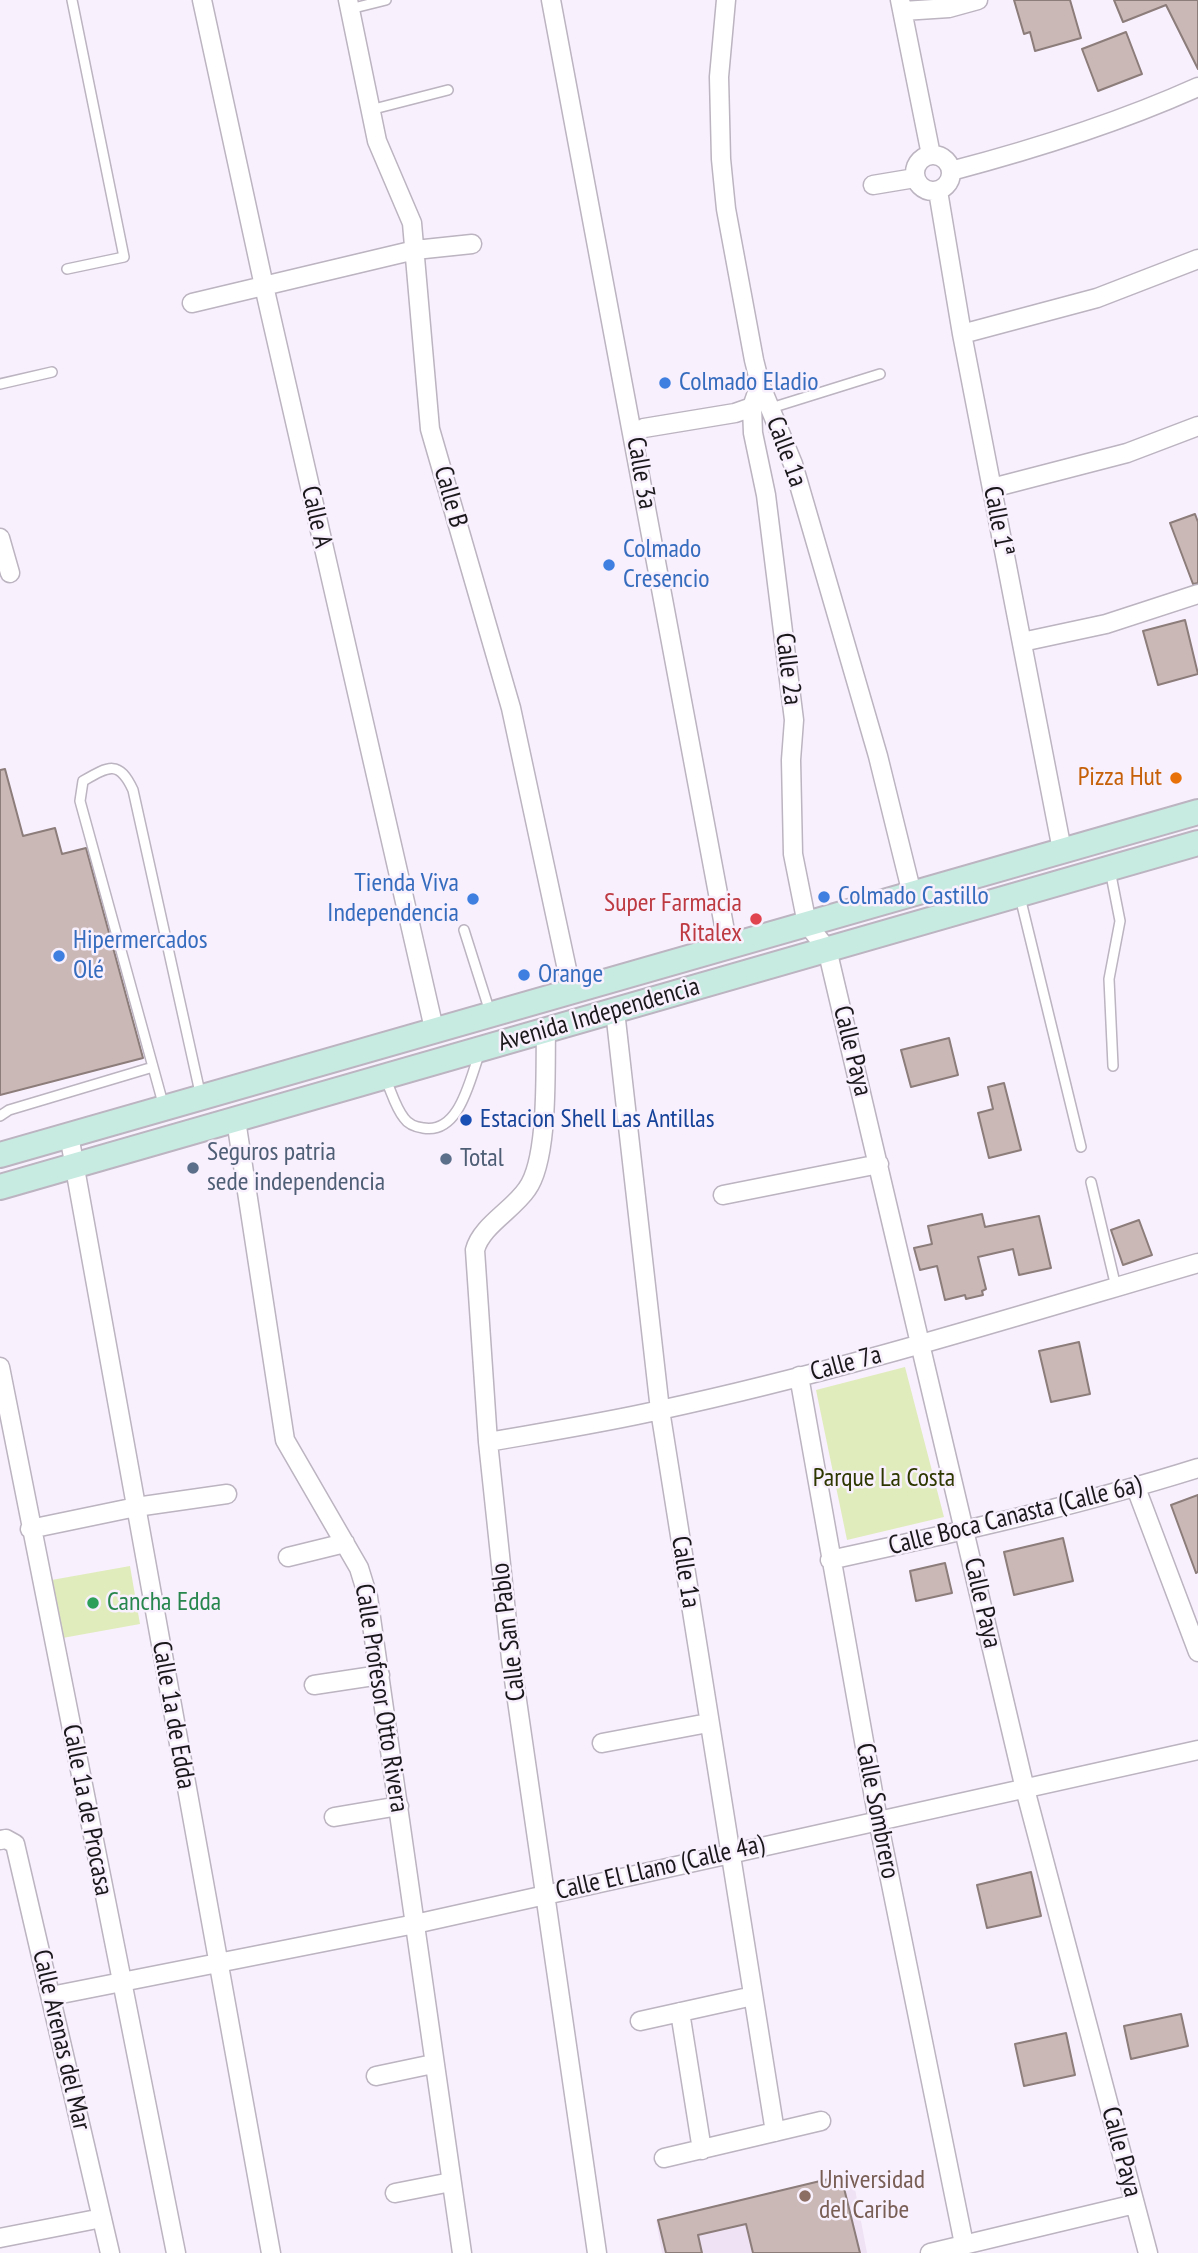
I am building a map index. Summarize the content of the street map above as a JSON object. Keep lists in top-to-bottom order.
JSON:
{
  "streets": {
    "main road": ["Avenida Independencia"],
    "street": [
      "Calle 1a",
      "Calle 3a",
      "Calle B",
      "Calle A",
      "Calle 1ª",
      "Calle 2a",
      "Calle Paya",
      "Calle 7a",
      "Calle Boca Canasta (Calle 6a)",
      "Calle San Pablo",
      "Calle Profesor Otto Rivera",
      "Calle 1a de Edda",
      "Calle 1a de Procasa",
      "Calle Sombrero",
      "Calle El Llano (Calle 4a)",
      "Calle Arenas del Mar"
    ]
  },
  "crossings": [
    ["Calle 1a", "Calle 2a"],
    ["Calle 1a", "Avenida Independencia"],
    ["Calle 1a", "Calle 7a"],
    ["Calle 1a", "Calle El Llano (Calle 4a)"],
    ["Calle 3a", "Avenida Independencia"],
    ["Calle B", "Avenida Independencia"],
    ["Calle A", "Avenida Independencia"],
    ["Calle 1ª", "Avenida Independencia"],
    ["Calle 2a", "Avenida Independencia"],
    ["Calle 2a", "Calle Paya"],
    ["Avenida Independencia", "Calle Paya"],
    ["Avenida Independencia", "Calle San Pablo"],
    ["Avenida Independencia", "Calle Profesor Otto Rivera"],
    ["Avenida Independencia", "Calle 1a de Edda"],
    ["Calle Paya", "Calle 7a"],
    ["Calle Paya", "Calle Boca Canasta (Calle 6a)"],
    ["Calle Paya", "Calle El Llano (Calle 4a)"],
    ["Calle 7a", "Calle San Pablo"],
    ["Calle 7a", "Calle Sombrero"],
    ["Calle Boca Canasta (Calle 6a)", "Calle Sombrero"],
    ["Calle San Pablo", "Calle El Llano (Calle 4a)"],
    ["Calle Profesor Otto Rivera", "Calle El Llano (Calle 4a)"],
    ["Calle 1a de Edda", "Calle El Llano (Calle 4a)"],
    ["Calle 1a de Procasa", "Calle El Llano (Calle 4a)"],
    ["Calle Sombrero", "Calle El Llano (Calle 4a)"],
    ["Calle El Llano (Calle 4a)", "Calle Arenas del Mar"]
  ],
  "parks": ["Parque La Costa"],
  "places": [
    "Colmado Eladio",
    "Colmado Cresencio",
    "Pizza Hut",
    "Colmado Castillo",
    "Tienda Viva Independencia",
    "Super Farmacia Ritalex",
    "Hipermercados Olé",
    "Orange",
    "Estacion Shell Las Antillas",
    "Total",
    "Seguros patria sede independencia",
    "Cancha Edda",
    "Universidad del Caribe"
  ]
}
